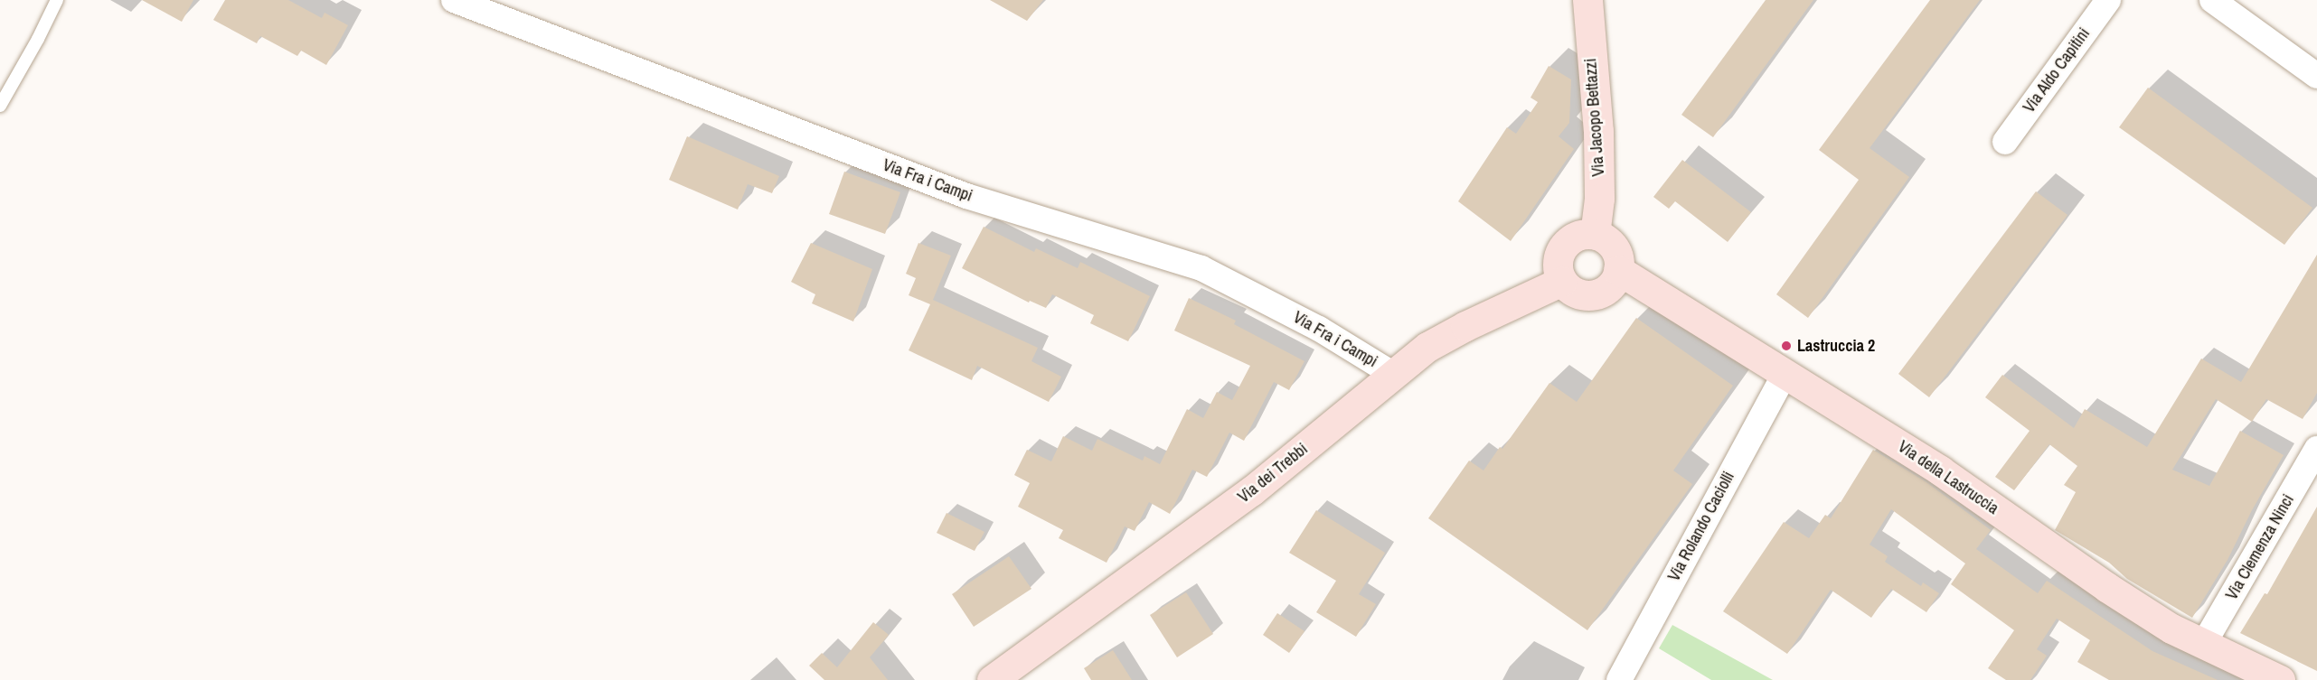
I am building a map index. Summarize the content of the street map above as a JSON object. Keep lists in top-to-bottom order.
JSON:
{
  "streets": {
    "street": [
      "Via Aldo Capitini",
      "Via Jacopo Bettazzi",
      "Via Fra i Campi",
      "Via dei Trebbi",
      "Via della Lastruccia",
      "Via Rolando Caciolli",
      "Via Clemenza Ninci"
    ]
  },
  "crossings": [
    ["Via Jacopo Bettazzi", "Via dei Trebbi"],
    ["Via Jacopo Bettazzi", "Via della Lastruccia"],
    ["Via Fra i Campi", "Via dei Trebbi"],
    ["Via dei Trebbi", "Via della Lastruccia"],
    ["Via della Lastruccia", "Via Rolando Caciolli"],
    ["Via della Lastruccia", "Via Clemenza Ninci"]
  ],
  "places": ["Lastruccia 2"]
}
